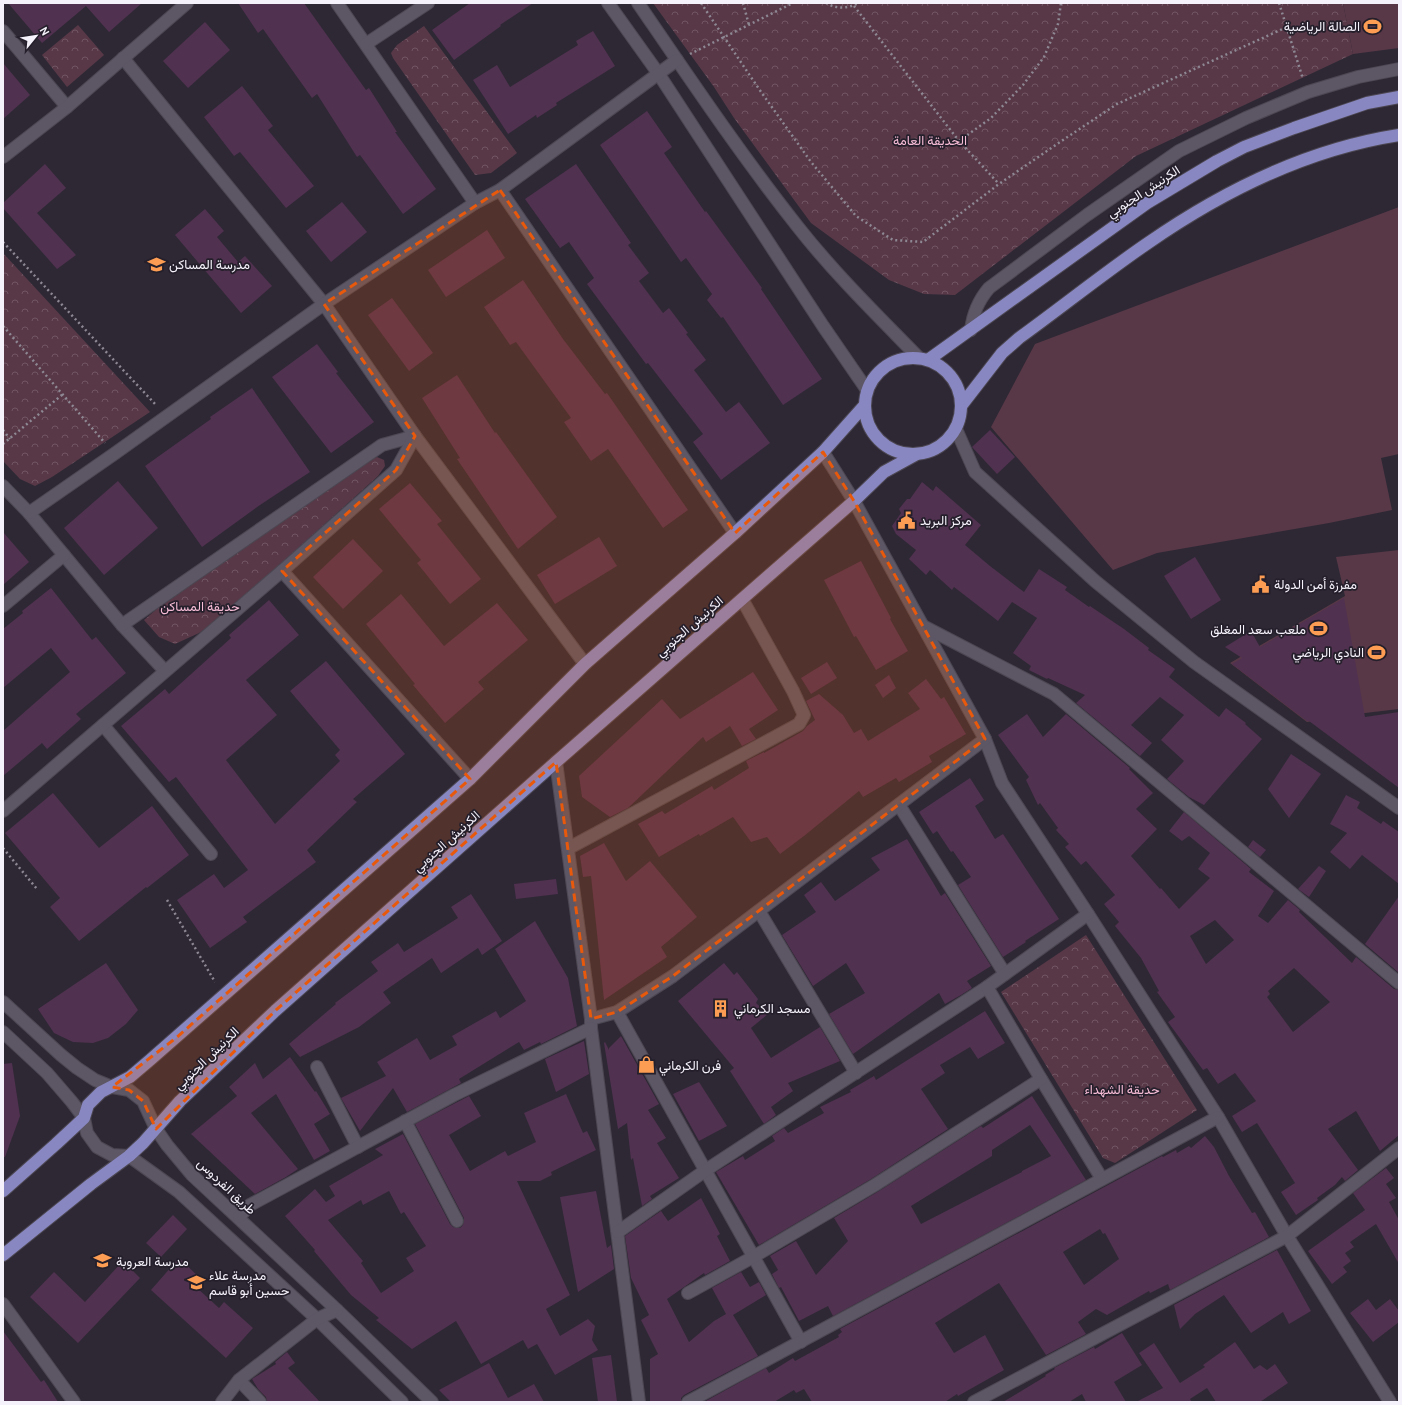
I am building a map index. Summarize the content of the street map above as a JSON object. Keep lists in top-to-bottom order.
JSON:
{
  "streets": {
    "main road": ["الكرنيش الجنوبي"],
    "street": ["طريق الفردوس"]
  },
  "crossings": [
    ["الكرنيش الجنوبي", "طريق الفردوس"]
  ],
  "parks": ["الحديقة العامة", "حديقة المساكن", "حديقة الشهداء"],
  "places": {
    "sports": ["الصالة الرياضية", "ملعب سعد المغلق", "النادي الرياضي"],
    "school or university": ["مدرسة المساكن", "مدرسة العروبة", "مدرسة علاء حسين أبو قاسم"],
    "public building": ["مركز البريد", "مفرزة أمن الدولة"],
    "building": ["مسجد الكرماني"],
    "shop": ["فرن الكرماني"]
  },
  "north": "top right"
}
